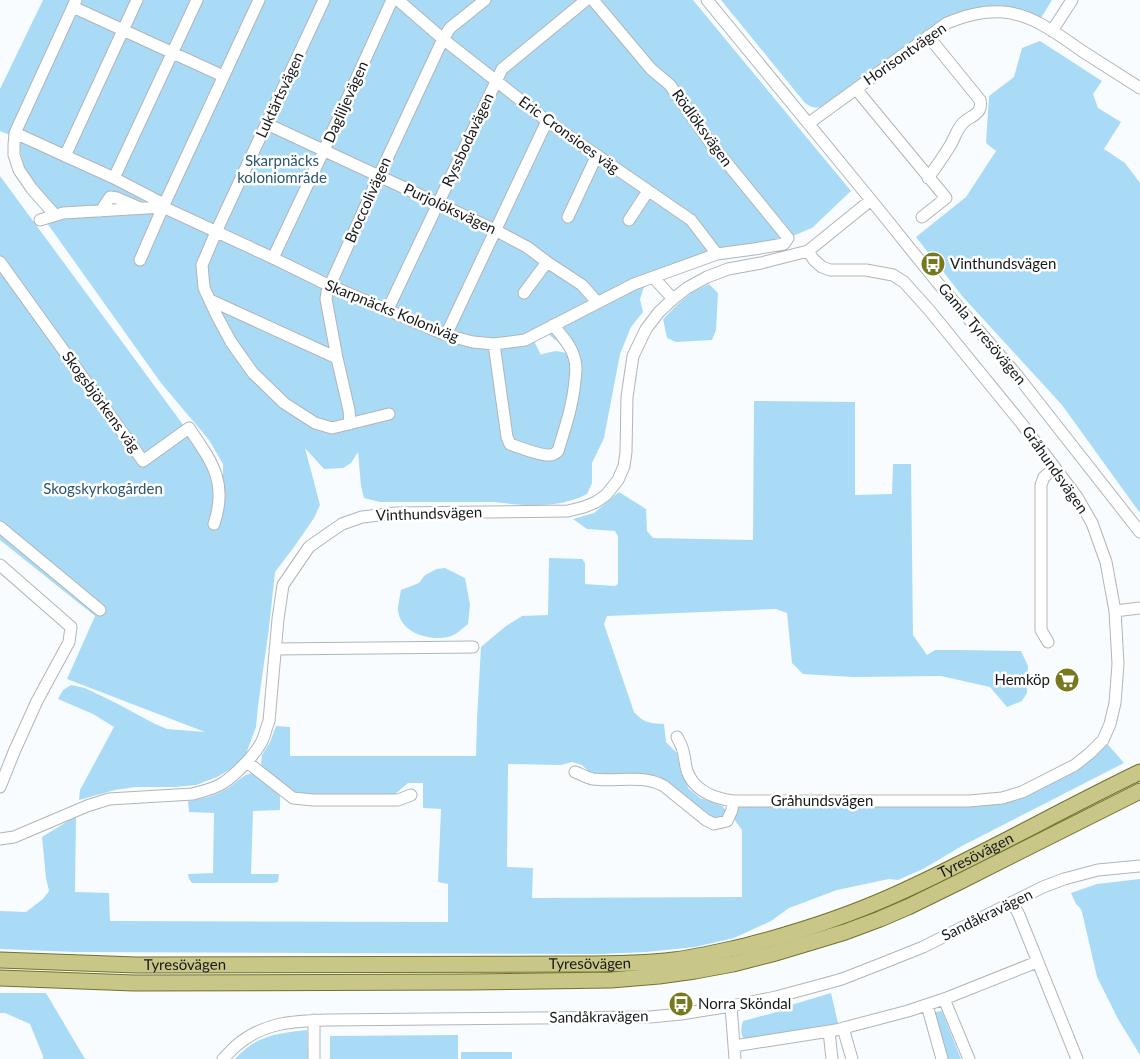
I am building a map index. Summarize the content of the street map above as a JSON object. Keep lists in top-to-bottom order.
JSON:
{
  "streets": {
    "main road": ["Tyresövägen"],
    "street": [
      "Horisontvägen",
      "Luktärtsvägen",
      "Dagliljevägen",
      "Rödlöksvägen",
      "Eric Cronsioes väg",
      "Ryssbodavägen",
      "Broccolivägen",
      "Purjolöksvägen",
      "Skarpnäcks Koloniväg",
      "Gamla Tyresövägen",
      "Skogsbjörkens väg",
      "Gråhundsvägen",
      "Vinthundsvägen",
      "Sandåkravägen"
    ]
  },
  "crossings": [
    ["Horisontvägen", "Gamla Tyresövägen"],
    ["Luktärtsvägen", "Broccolivägen"],
    ["Luktärtsvägen", "Purjolöksvägen"],
    ["Luktärtsvägen", "Skarpnäcks Koloniväg"],
    ["Dagliljevägen", "Purjolöksvägen"],
    ["Dagliljevägen", "Skarpnäcks Koloniväg"],
    ["Rödlöksvägen", "Skarpnäcks Koloniväg"],
    ["Eric Cronsioes väg", "Ryssbodavägen"],
    ["Eric Cronsioes väg", "Broccolivägen"],
    ["Eric Cronsioes väg", "Skarpnäcks Koloniväg"],
    ["Ryssbodavägen", "Purjolöksvägen"],
    ["Ryssbodavägen", "Skarpnäcks Koloniväg"],
    ["Broccolivägen", "Purjolöksvägen"],
    ["Broccolivägen", "Skarpnäcks Koloniväg"],
    ["Purjolöksvägen", "Skarpnäcks Koloniväg"],
    ["Gamla Tyresövägen", "Vinthundsvägen"],
    ["Gråhundsvägen", "Vinthundsvägen"]
  ],
  "parks": ["Skarpnäcks koloniområde", "Skogskyrkogården"],
  "places": {
    "bus stop": ["Vinthundsvägen", "Norra Sköndal"],
    "supermarket": ["Hemköp"]
  }
}
